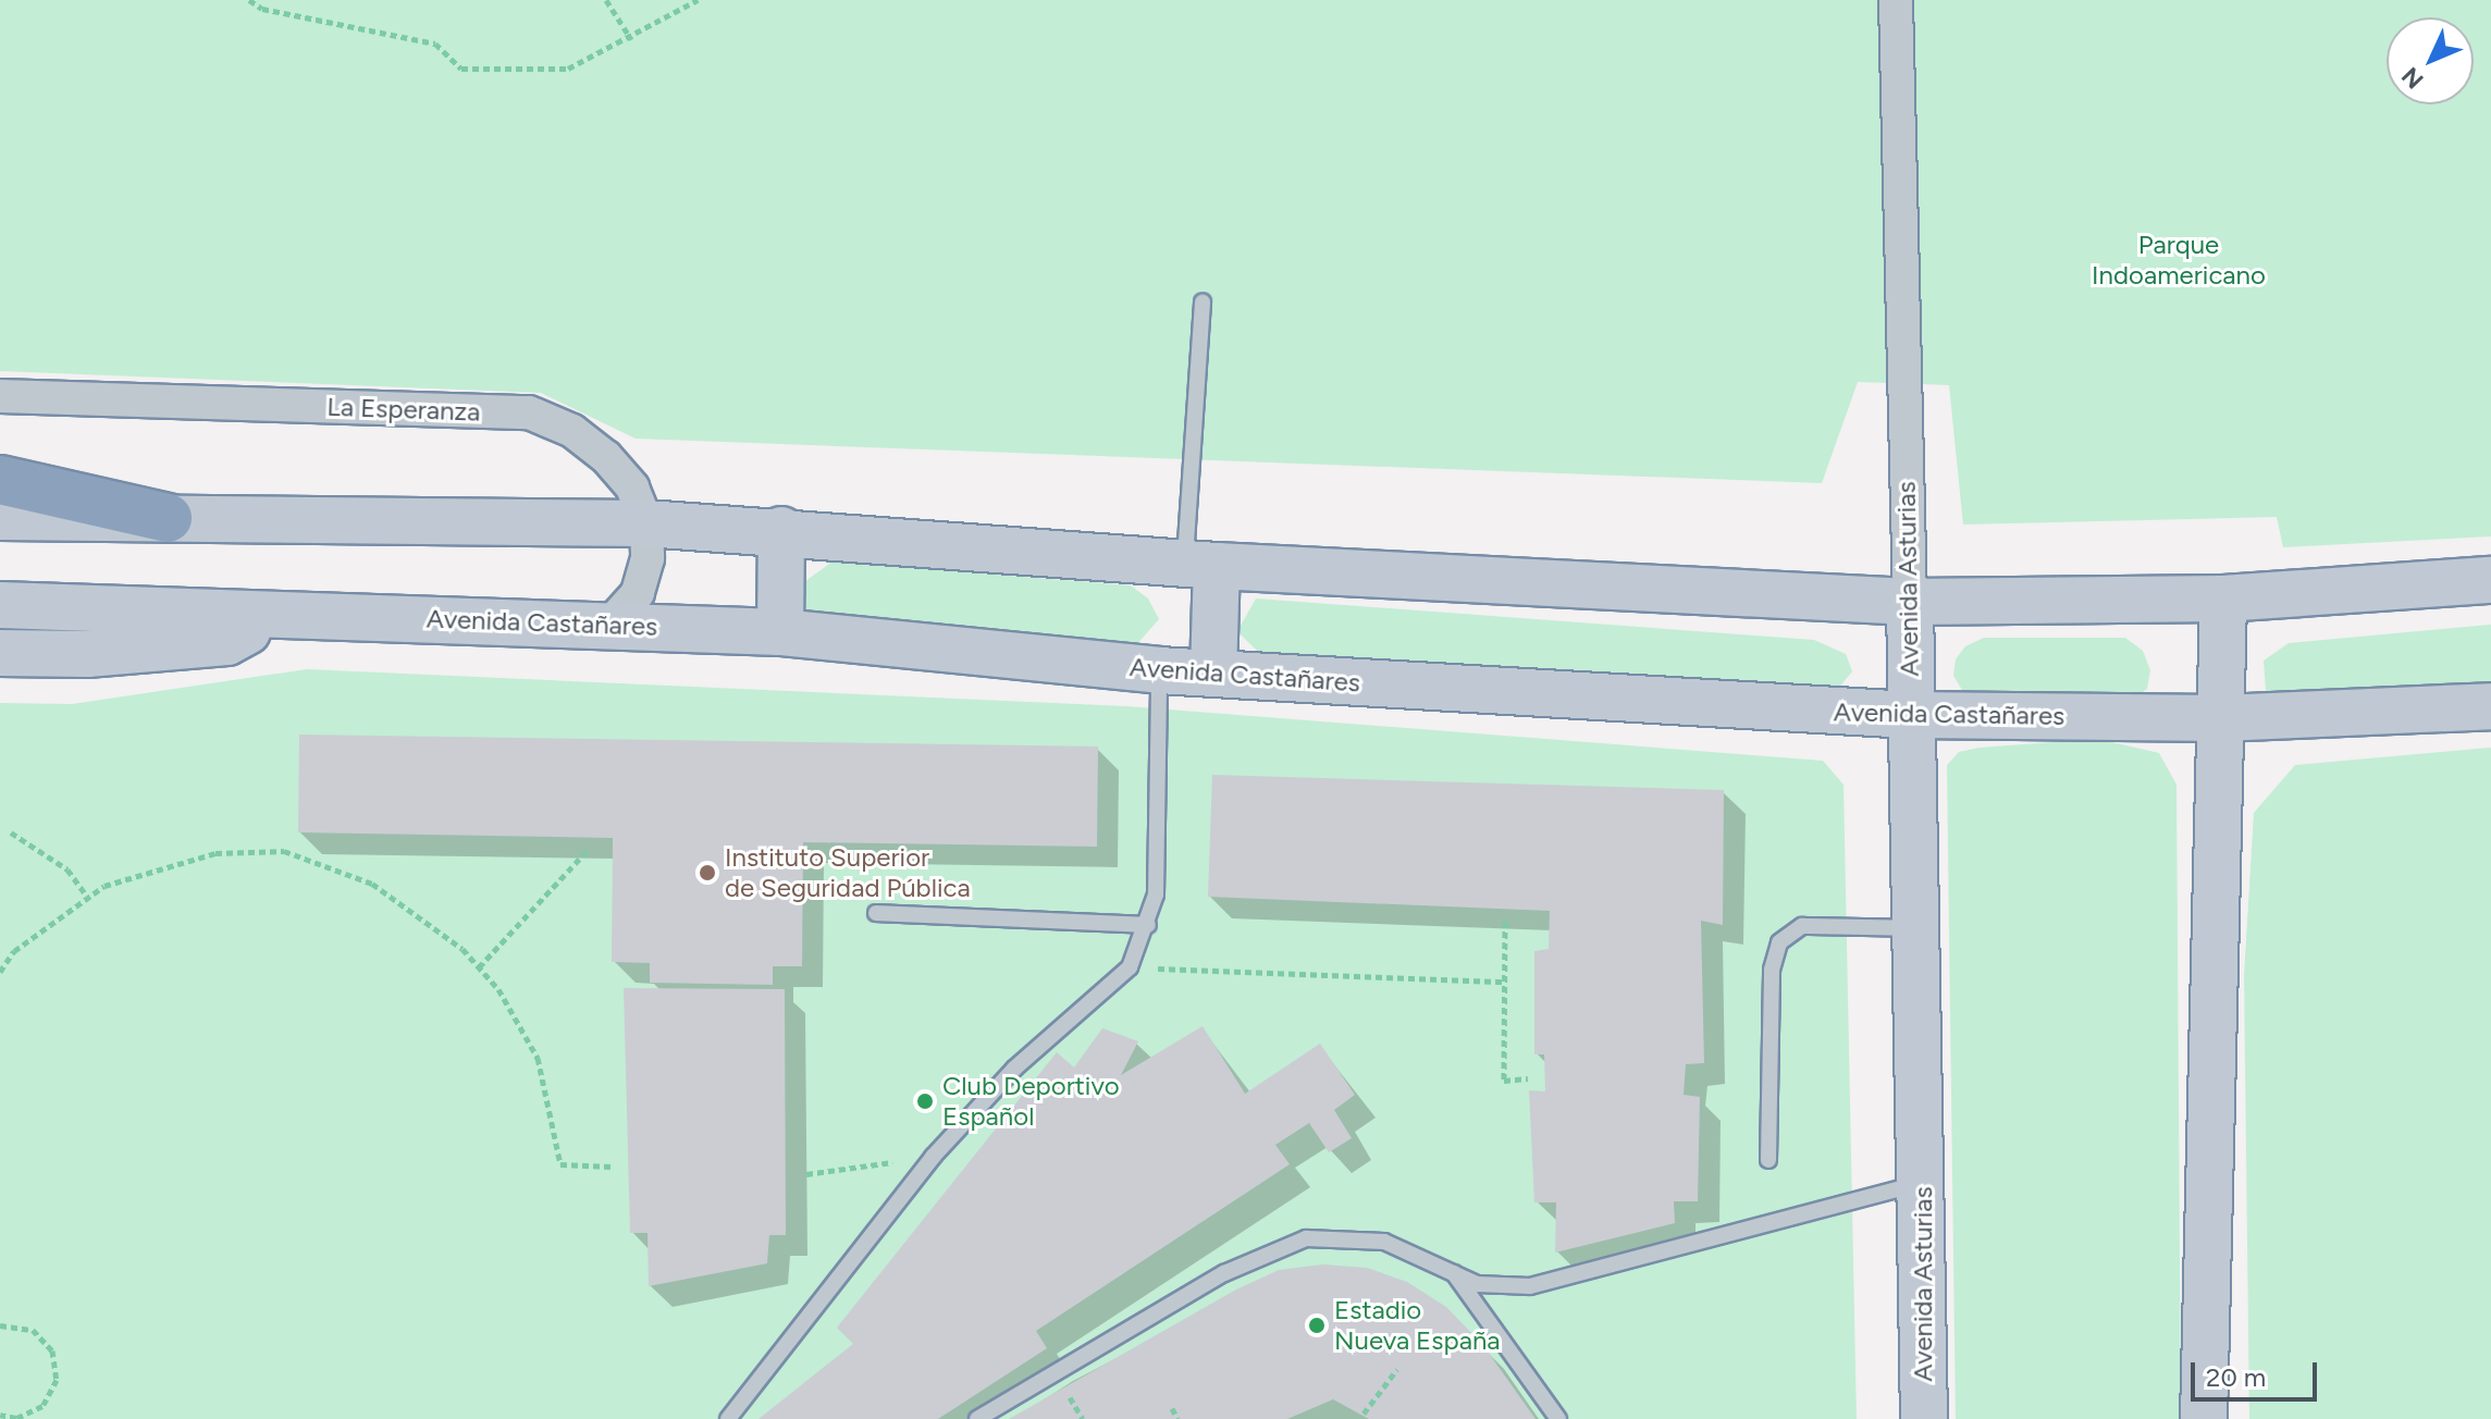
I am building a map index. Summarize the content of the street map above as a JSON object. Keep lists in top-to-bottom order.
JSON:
{
  "streets": {
    "main road": ["Avenida Asturias", "Avenida Castañares"],
    "street": ["La Esperanza"]
  },
  "crossings": [
    ["La Esperanza", "Avenida Castañares"],
    ["Avenida Asturias", "Avenida Castañares"]
  ],
  "parks": ["Parque Indoamericano"],
  "places": ["Instituto Superior de Seguridad Pública", "Club Deportivo Español", "Estadio Nueva España"],
  "scale_bar": "20 m",
  "north": "bottom left"
}
